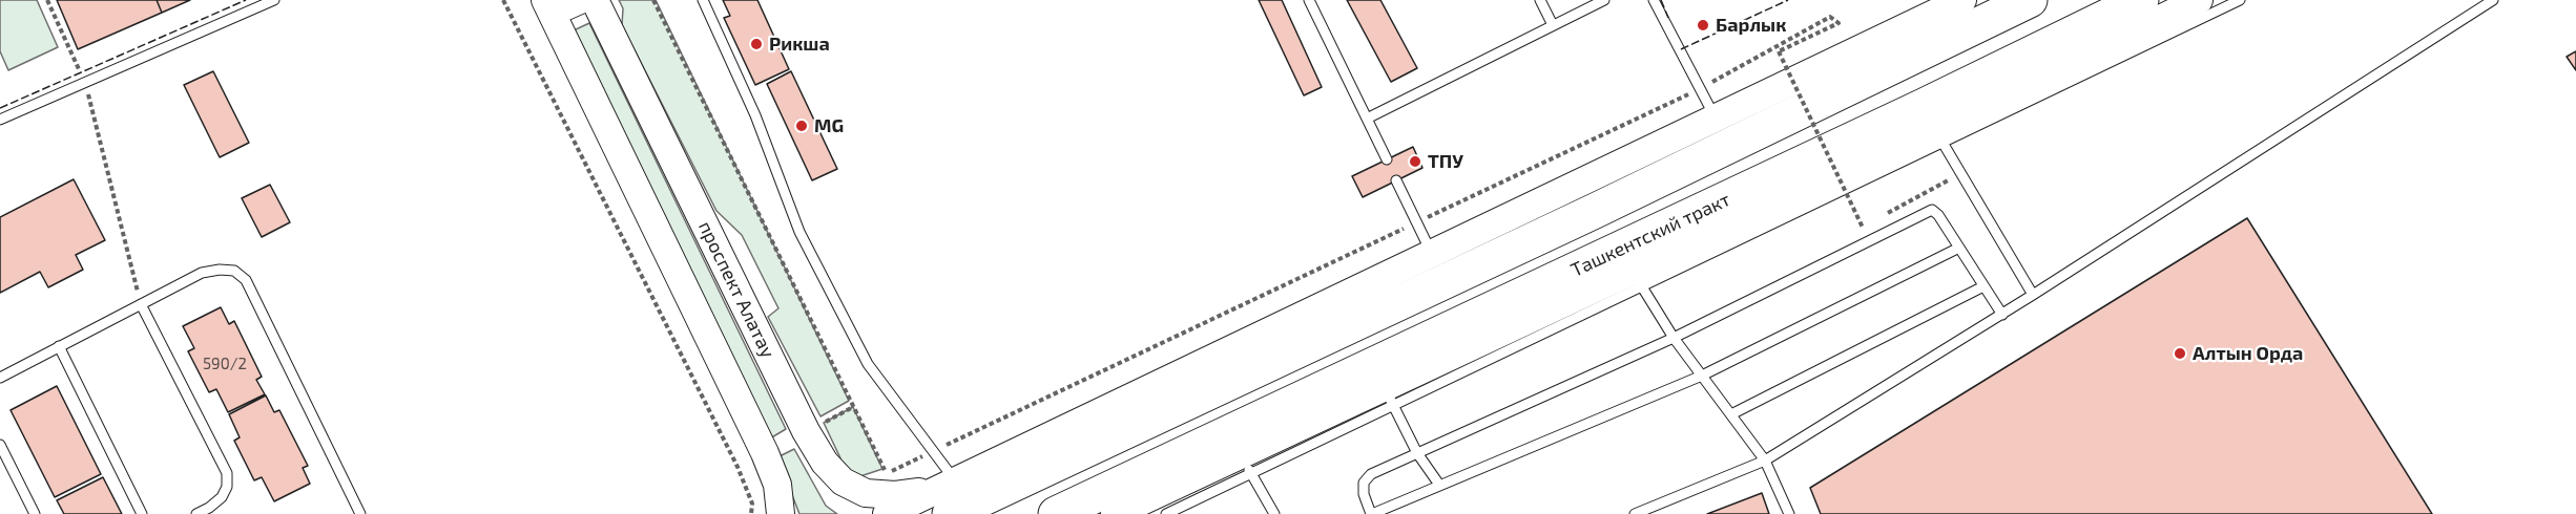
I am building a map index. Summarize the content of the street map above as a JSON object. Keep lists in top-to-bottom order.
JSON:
{
  "streets": {
    "highway": ["Ташкентский тракт"],
    "main road": ["проспект Алатау"]
  },
  "places": [
    "Барлык",
    "Рикша",
    "MG",
    "ТПУ",
    "Алтын Орда"
  ],
  "house_numbers": ["590/2"]
}
